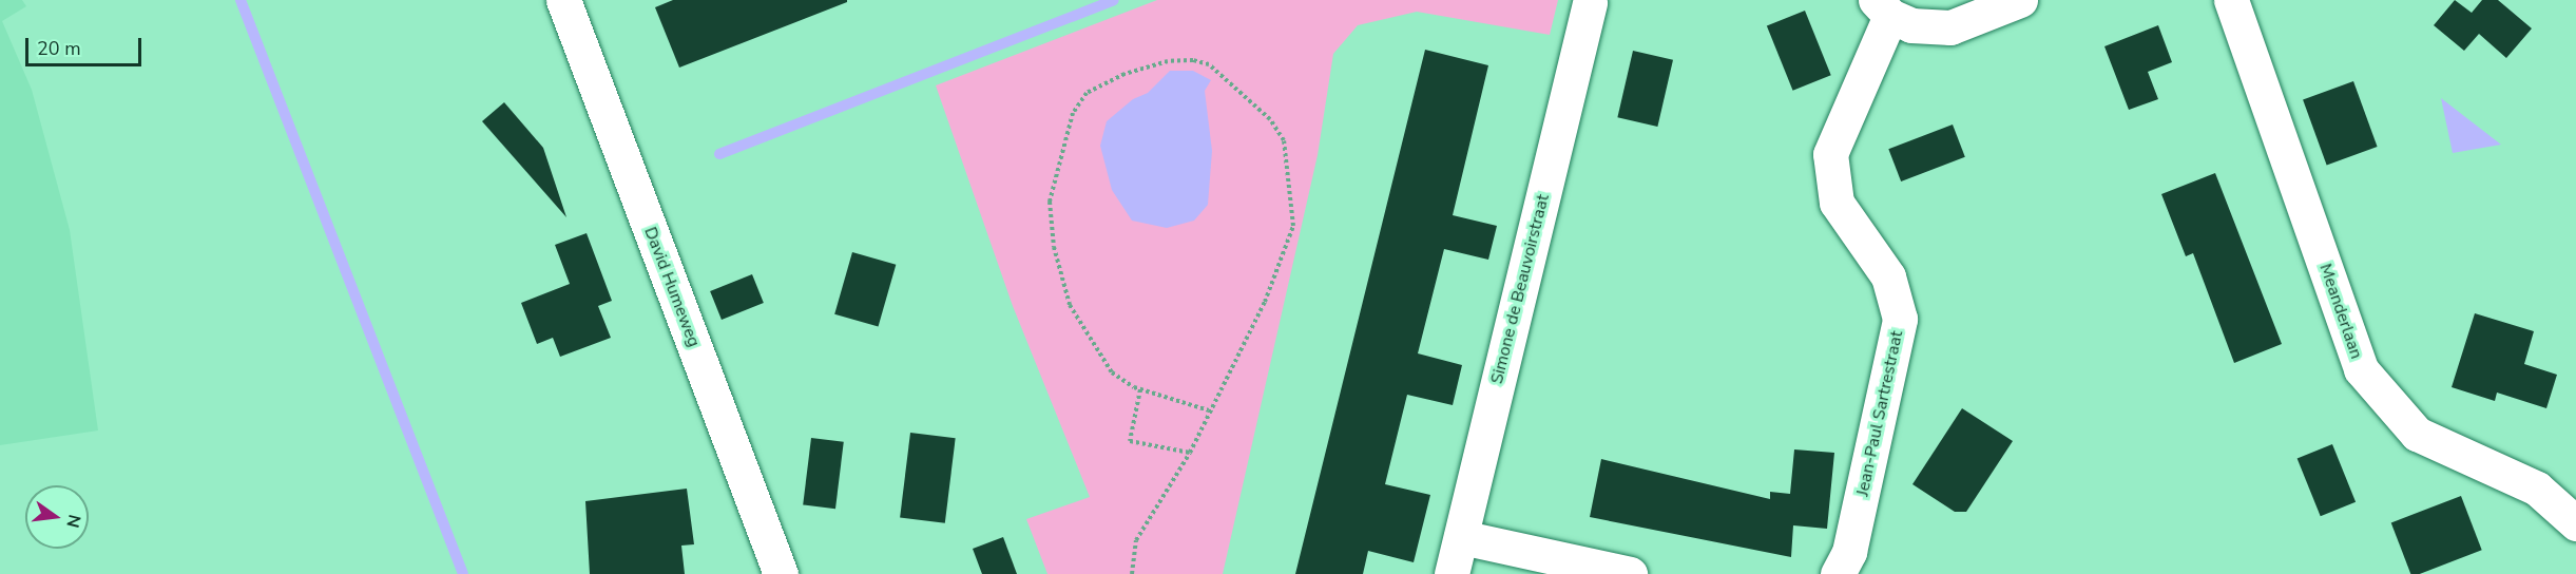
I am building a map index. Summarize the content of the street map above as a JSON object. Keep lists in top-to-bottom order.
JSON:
{
  "streets": {
    "street": [
      "David Humeweg",
      "Simone de Beauvoirstraat",
      "Meanderlaan",
      "Jean-Paul Sartrestraat"
    ]
  },
  "scale_bar": "20 m",
  "north": "right"
}
